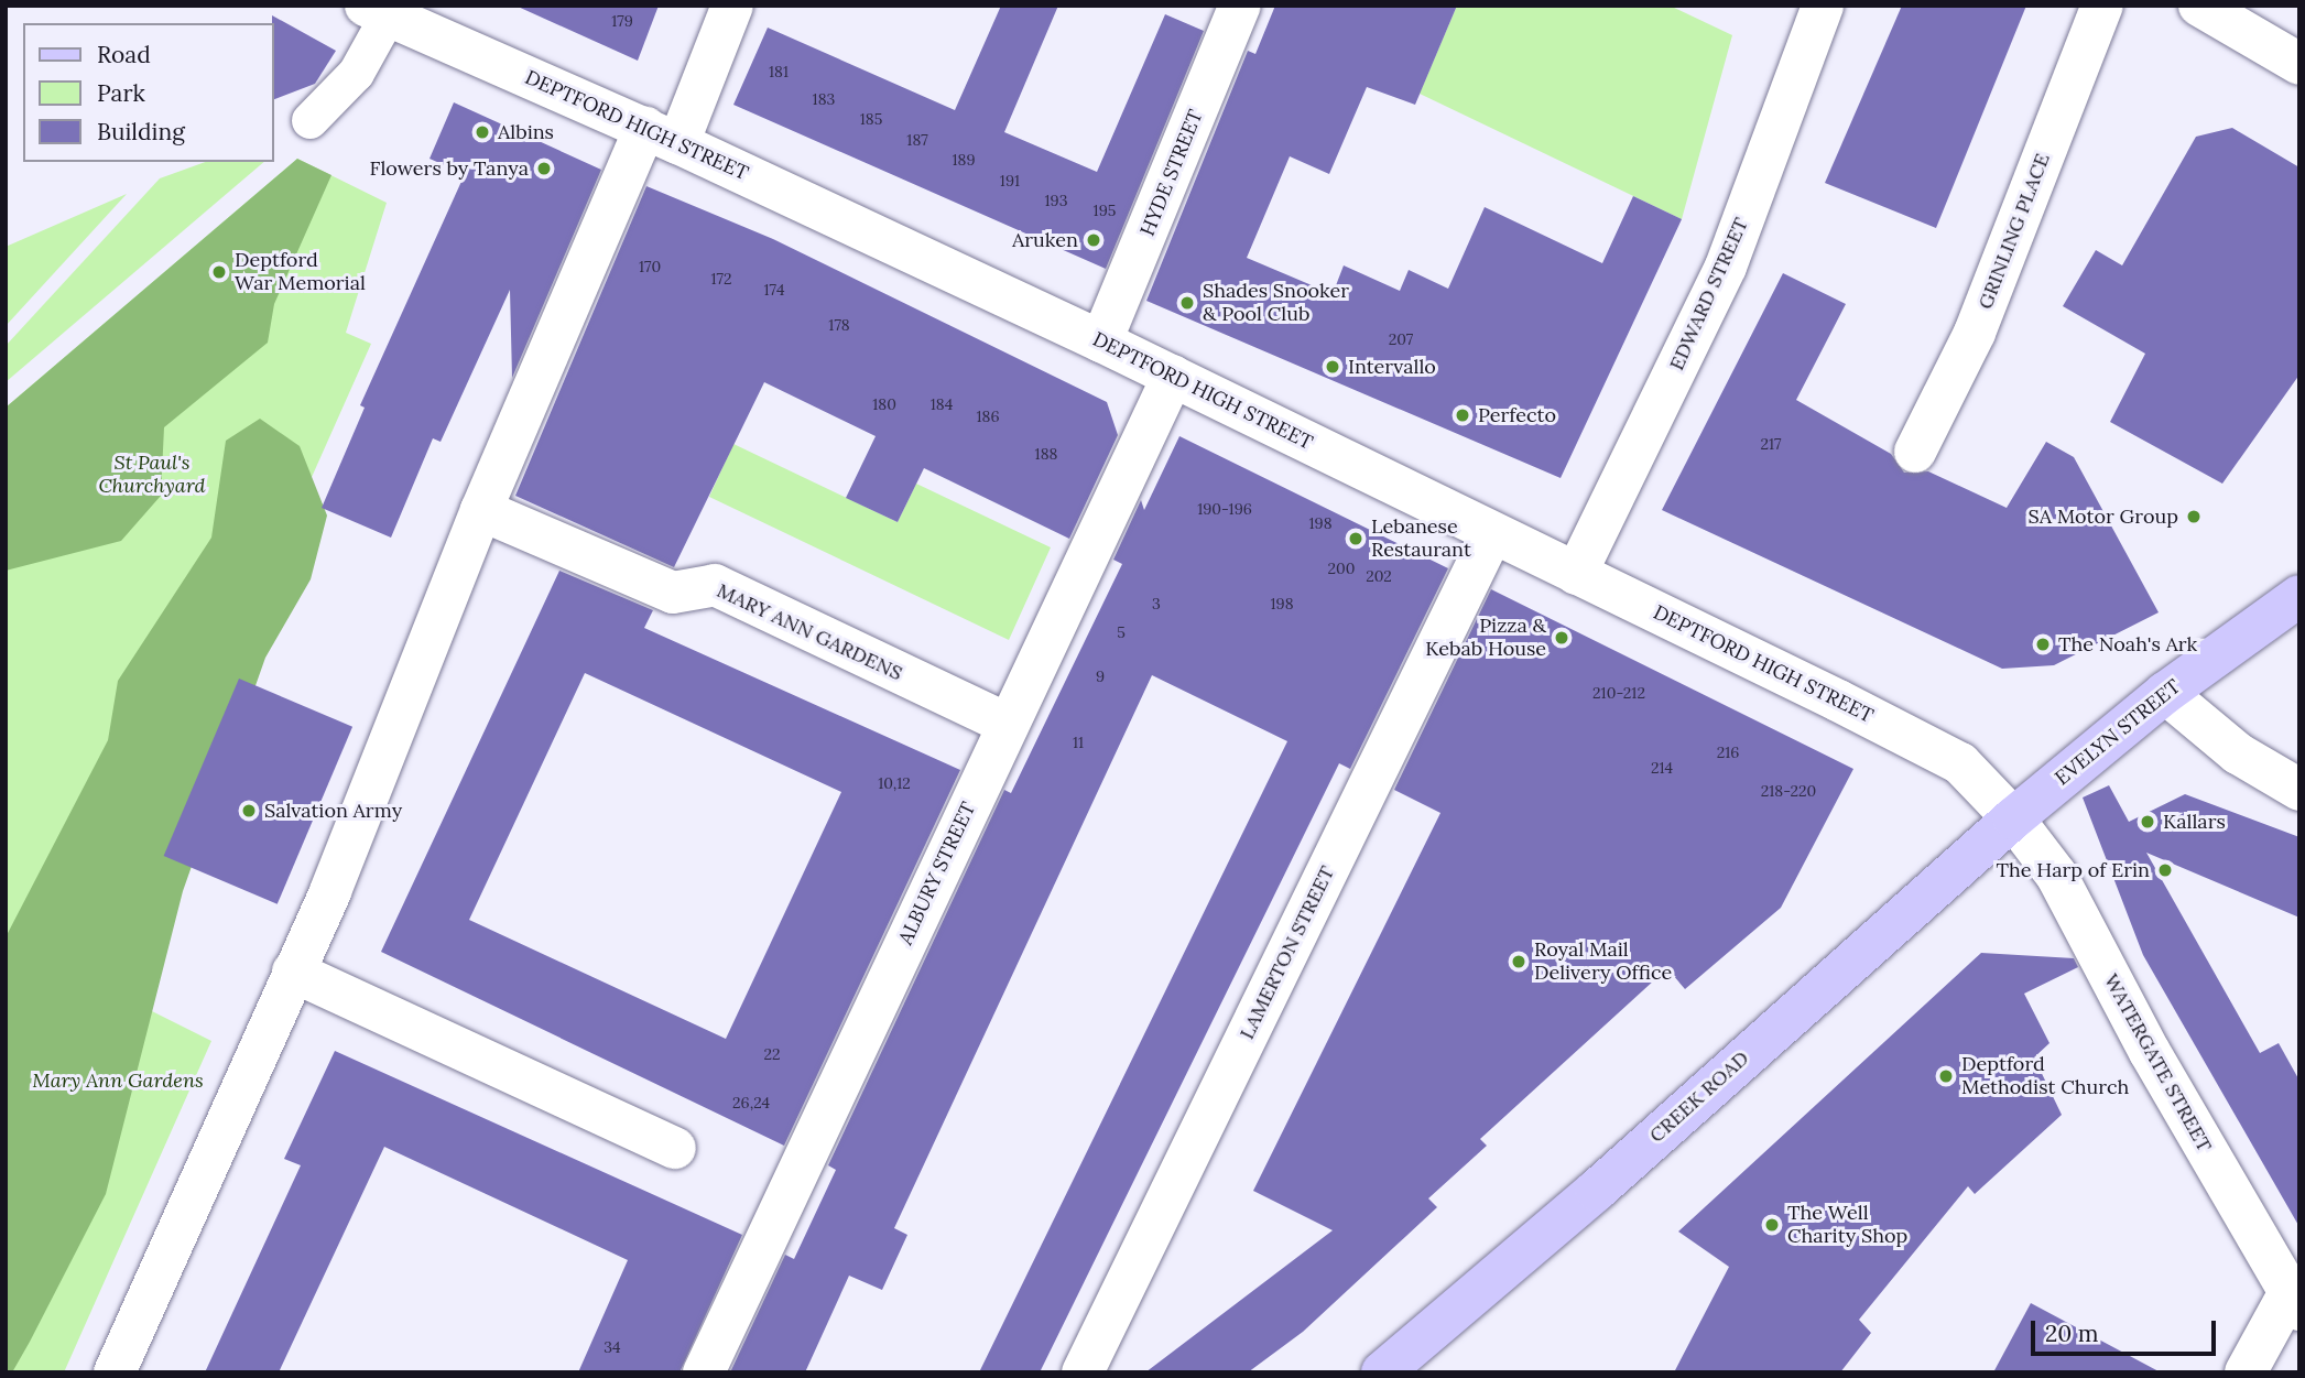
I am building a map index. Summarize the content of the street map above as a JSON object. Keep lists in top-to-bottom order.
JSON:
{
  "streets": {
    "main road": ["EVELYN STREET", "CREEK ROAD"],
    "street": [
      "DEPTFORD HIGH STREET",
      "HYDE STREET",
      "GRINLING PLACE",
      "EDWARD STREET",
      "MARY ANN GARDENS",
      "ALBURY STREET",
      "LAMERTON STREET",
      "WATERGATE STREET"
    ]
  },
  "crossings": [
    ["DEPTFORD HIGH STREET", "HYDE STREET"],
    ["DEPTFORD HIGH STREET", "EDWARD STREET"],
    ["DEPTFORD HIGH STREET", "EVELYN STREET"],
    ["DEPTFORD HIGH STREET", "ALBURY STREET"],
    ["DEPTFORD HIGH STREET", "LAMERTON STREET"],
    ["DEPTFORD HIGH STREET", "WATERGATE STREET"],
    ["DEPTFORD HIGH STREET", "CREEK ROAD"],
    ["MARY ANN GARDENS", "ALBURY STREET"],
    ["EVELYN STREET", "WATERGATE STREET"],
    ["EVELYN STREET", "CREEK ROAD"],
    ["WATERGATE STREET", "CREEK ROAD"]
  ],
  "parks": ["St Paul's Churchyard", "Mary Ann Gardens"],
  "places": [
    "Albins",
    "Flowers by Tanya",
    "Aruken",
    "Deptford War Memorial",
    "Shades Snooker & Pool Club",
    "Intervallo",
    "Perfecto",
    "SA Motor Group",
    "Lebanese Restaurant",
    "Pizza & Kebab House",
    "The Noah's Ark",
    "Salvation Army",
    "Kallars",
    "The Harp of Erin",
    "Royal Mail Delivery Office",
    "Deptford Methodist Church",
    "The Well Charity Shop"
  ],
  "house_numbers": [
    "179",
    "181",
    "183",
    "185",
    "187",
    "189",
    "191",
    "193",
    "195",
    "170",
    "172",
    "174",
    "178",
    "207",
    "180",
    "184",
    "186",
    "217",
    "188",
    "190-196",
    "198",
    "200",
    "202",
    "3",
    "198",
    "5",
    "9",
    "210-212",
    "11",
    "216",
    "214",
    "10,12",
    "218-220",
    "22",
    "26,24",
    "34"
  ],
  "legend": ["Road", "Park", "Building"],
  "scale_bar": "20 m"
}
